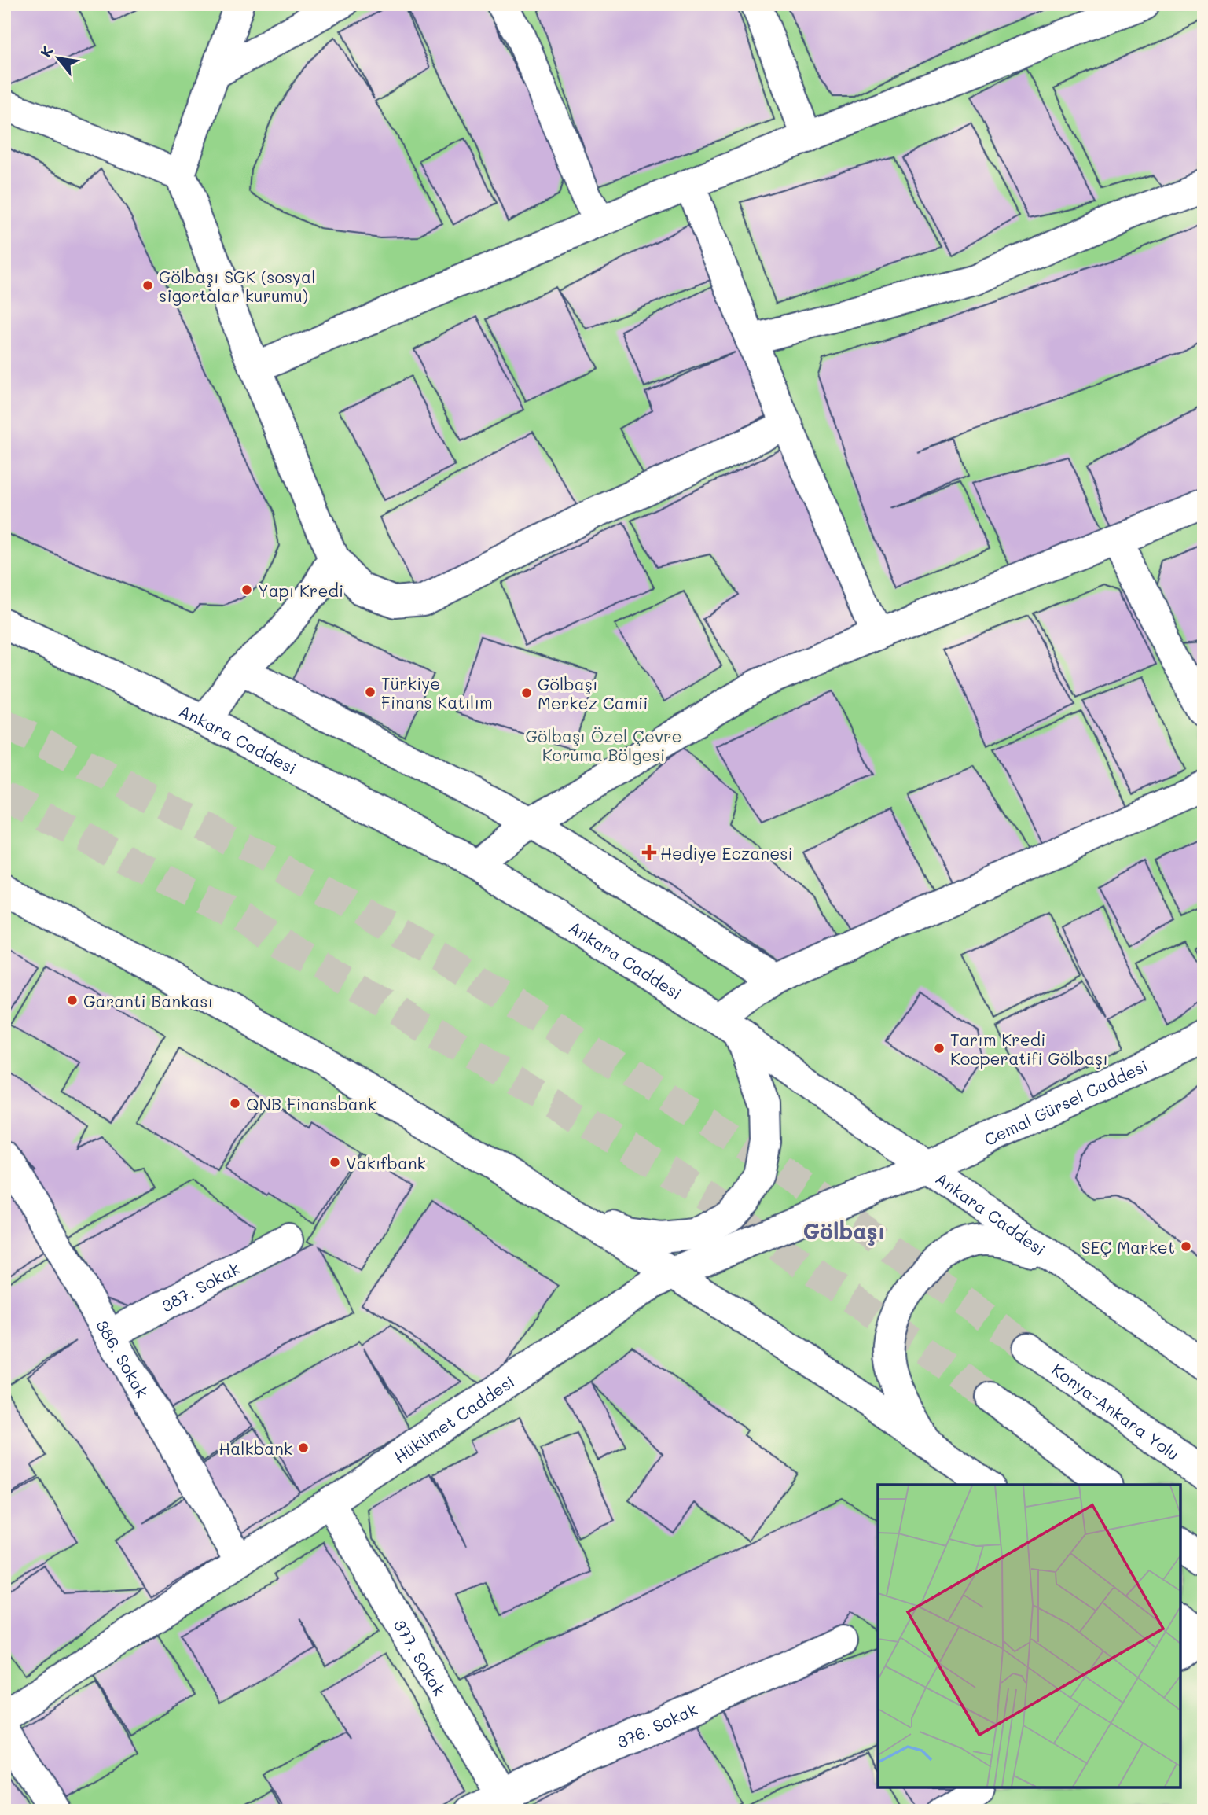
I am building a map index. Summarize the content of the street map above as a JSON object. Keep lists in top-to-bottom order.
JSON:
{
  "streets": {
    "main road": [
      "Ankara Caddesi",
      "Cemal Gürsel Caddesi",
      "387. Sokak",
      "386. Sokak",
      "Konya-Ankara Yolu",
      "Hükümet Caddesi",
      "377. Sokak",
      "376. Sokak"
    ]
  },
  "crossings": [
    ["Ankara Caddesi", "Cemal Gürsel Caddesi"],
    ["Ankara Caddesi", "Hükümet Caddesi"],
    ["Cemal Gürsel Caddesi", "Hükümet Caddesi"],
    ["387. Sokak", "386. Sokak"],
    ["386. Sokak", "Hükümet Caddesi"],
    ["Hükümet Caddesi", "377. Sokak"],
    ["377. Sokak", "376. Sokak"]
  ],
  "districts": ["Gölbaşı"],
  "parks": ["Gölbaşı Özel Çevre Koruma Bölgesi"],
  "places": {
    "other": [
      "Gölbaşı SGK (sosyal sigortalar kurumu)",
      "Yapı Kredi",
      "Türkiye Finans Katılım",
      "Gölbaşı Merkez Camii",
      "Garanti Bankası",
      "Tarım Kredi Kooperatifi Gölbaşı",
      "QNB Finansbank",
      "Vakıfbank",
      "SEÇ Market",
      "Halkbank"
    ],
    "health": ["Hediye Eczanesi"]
  },
  "north": "top left"
}
